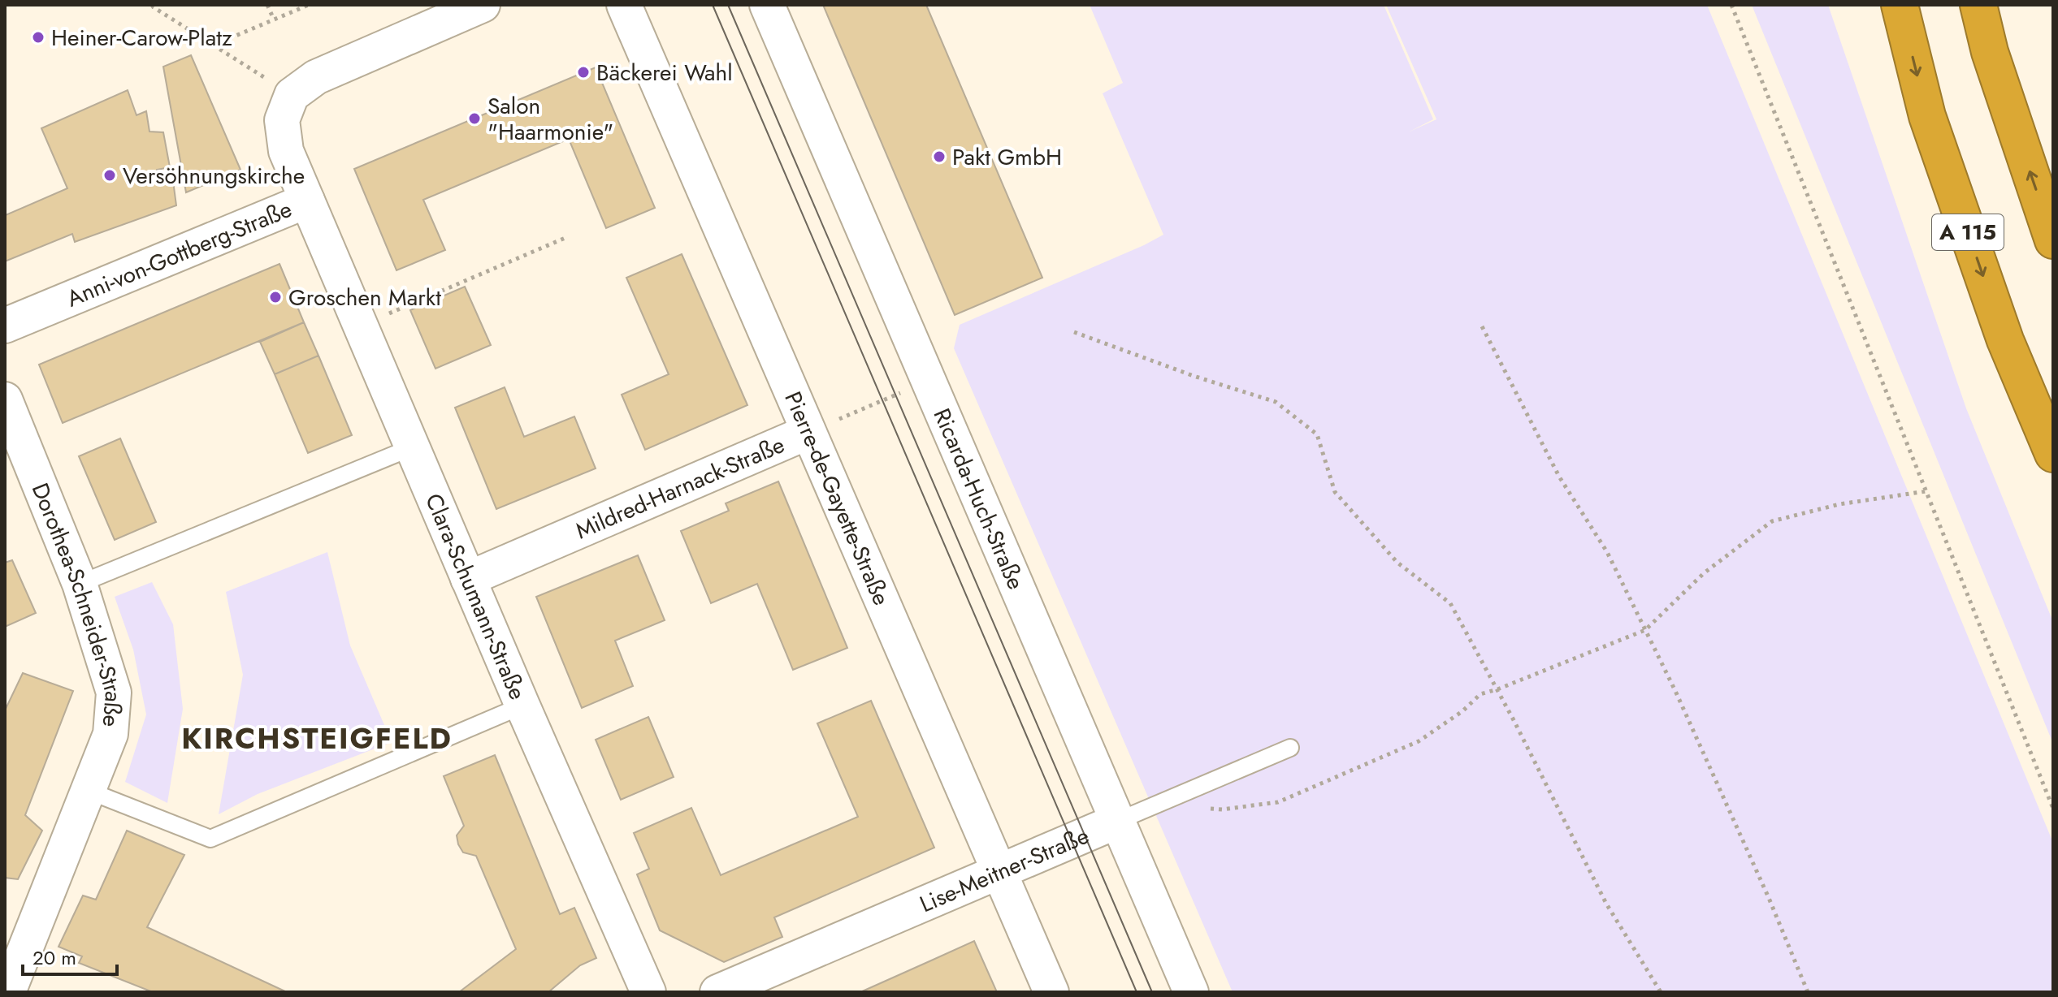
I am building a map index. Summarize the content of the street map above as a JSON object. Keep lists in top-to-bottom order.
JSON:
{
  "streets": {
    "highway": ["A 115"],
    "street": [
      "Anni-von-Gottberg-Straße",
      "Mildred-Harnack-Straße",
      "Pierre-de-Gayette-Straße",
      "Ricarda-Huch-Straße",
      "Clara-Schumann-Straße",
      "Dorothea-Schneider-Straße",
      "Lise-Meitner-Straße"
    ]
  },
  "crossings": [
    ["Anni-von-Gottberg-Straße", "Clara-Schumann-Straße"],
    ["Mildred-Harnack-Straße", "Pierre-de-Gayette-Straße"],
    ["Mildred-Harnack-Straße", "Ricarda-Huch-Straße"],
    ["Mildred-Harnack-Straße", "Clara-Schumann-Straße"],
    ["Pierre-de-Gayette-Straße", "Lise-Meitner-Straße"],
    ["Ricarda-Huch-Straße", "Lise-Meitner-Straße"]
  ],
  "districts": ["KIRCHSTEIGFELD"],
  "places": [
    "Heiner-Carow-Platz",
    "Bäckerei Wahl",
    "Salon \"Haarmonie\"",
    "Pakt GmbH",
    "Versöhnungskirche",
    "Groschen Markt"
  ],
  "scale_bar": "20 m"
}
